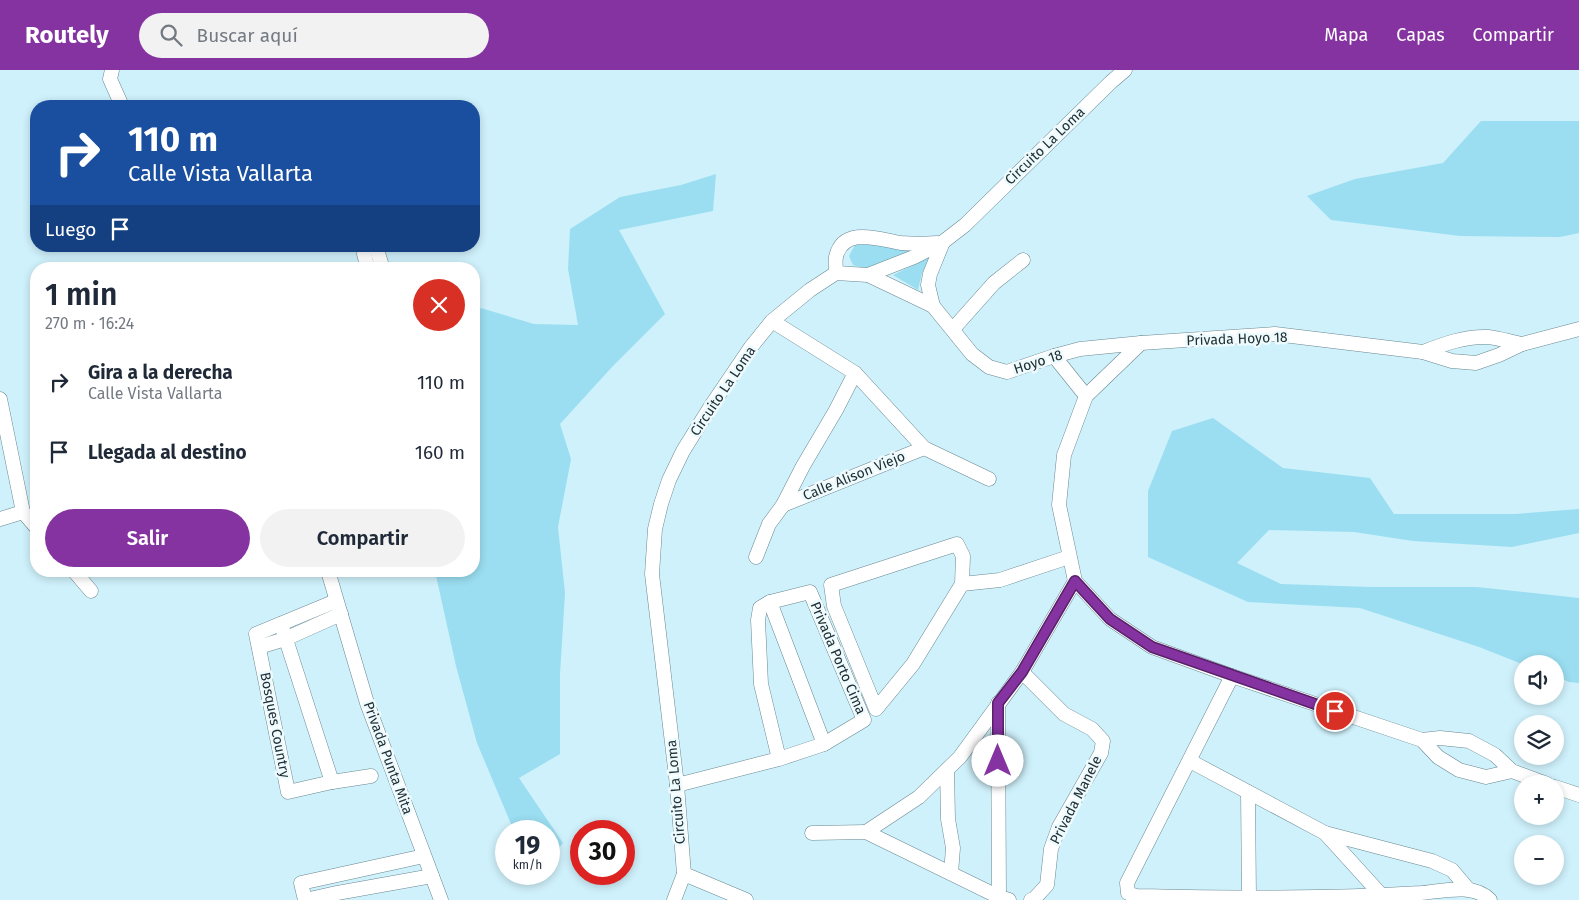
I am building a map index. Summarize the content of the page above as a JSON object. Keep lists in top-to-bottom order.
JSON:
{
  "streets": {
    "street": [
      "Circuito La Loma",
      "Privada Hoyo 18",
      "Hoyo 18",
      "Calle Alison Viejo",
      "Privada Porto Cima",
      "Bosques Country",
      "Privada Punta Mita",
      "Privada Manele"
    ]
  },
  "crossings": [
    ["Circuito La Loma", "Hoyo 18"],
    ["Circuito La Loma", "Calle Alison Viejo"],
    ["Circuito La Loma", "Privada Porto Cima"],
    ["Privada Hoyo 18", "Hoyo 18"]
  ],
  "page": {
    "header": "Routely",
    "search": "Buscar aquí",
    "nav": ["Mapa", "Capas", "Compartir"],
    "turn": ["110 m", "Calle Vista Vallarta"],
    "then": "Luego",
    "heading": ["1 min", "270 m · 16:24"],
    "list": [
      {
        "name": "Gira a la derecha",
        "note": "Calle Vista Vallarta",
        "value": "110 m"
      },
      {
        "name": "Llegada al destino",
        "value": "160 m"
      }
    ],
    "buttons": ["Salir", "Compartir"],
    "map_buttons": ["+", "−"],
    "speed": "19 km/h",
    "limit": "30"
  }
}
